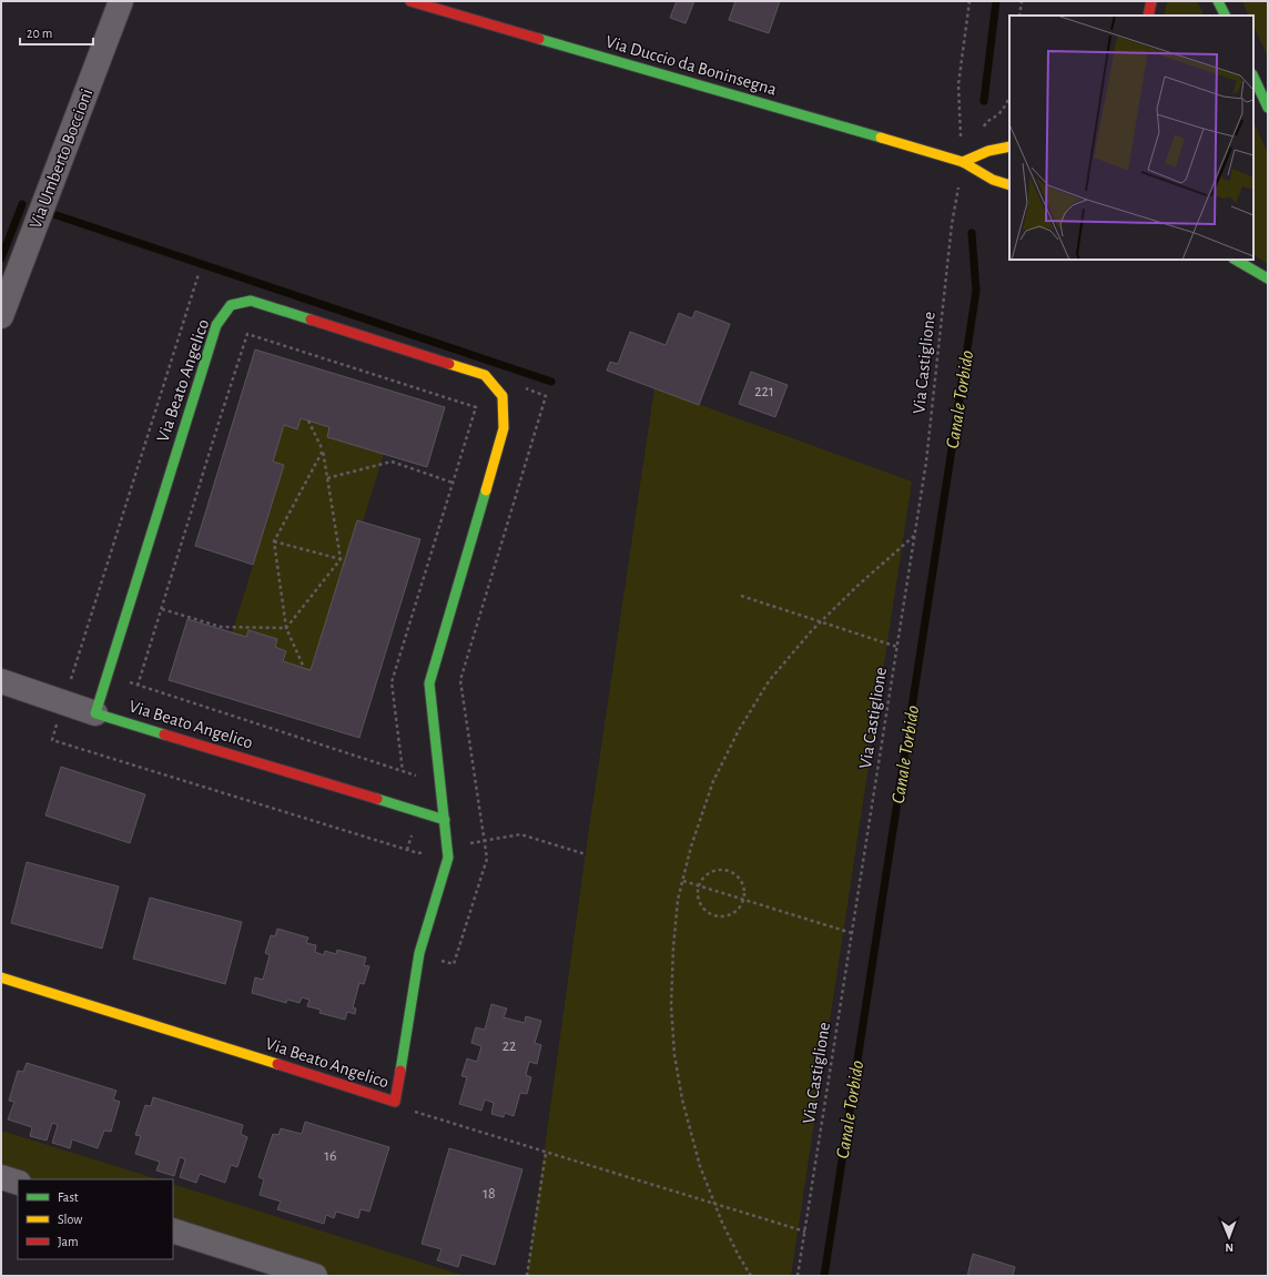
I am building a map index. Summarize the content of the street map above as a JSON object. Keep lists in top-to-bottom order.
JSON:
{
  "streets": {
    "street": ["Via Duccio da Boninsegna", "Via Umberto Boccioni", "Via Beato Angelico"],
    "path": ["Via Castiglione"]
  },
  "crossings": [
    ["Via Duccio da Boninsegna", "Via Castiglione"]
  ],
  "water": ["Canale Torbido"],
  "house_numbers": [
    "221",
    "22",
    "16",
    "18"
  ],
  "legend": ["Fast", "Slow", "Jam"],
  "scale_bar": "20 m",
  "north": "bottom"
}
